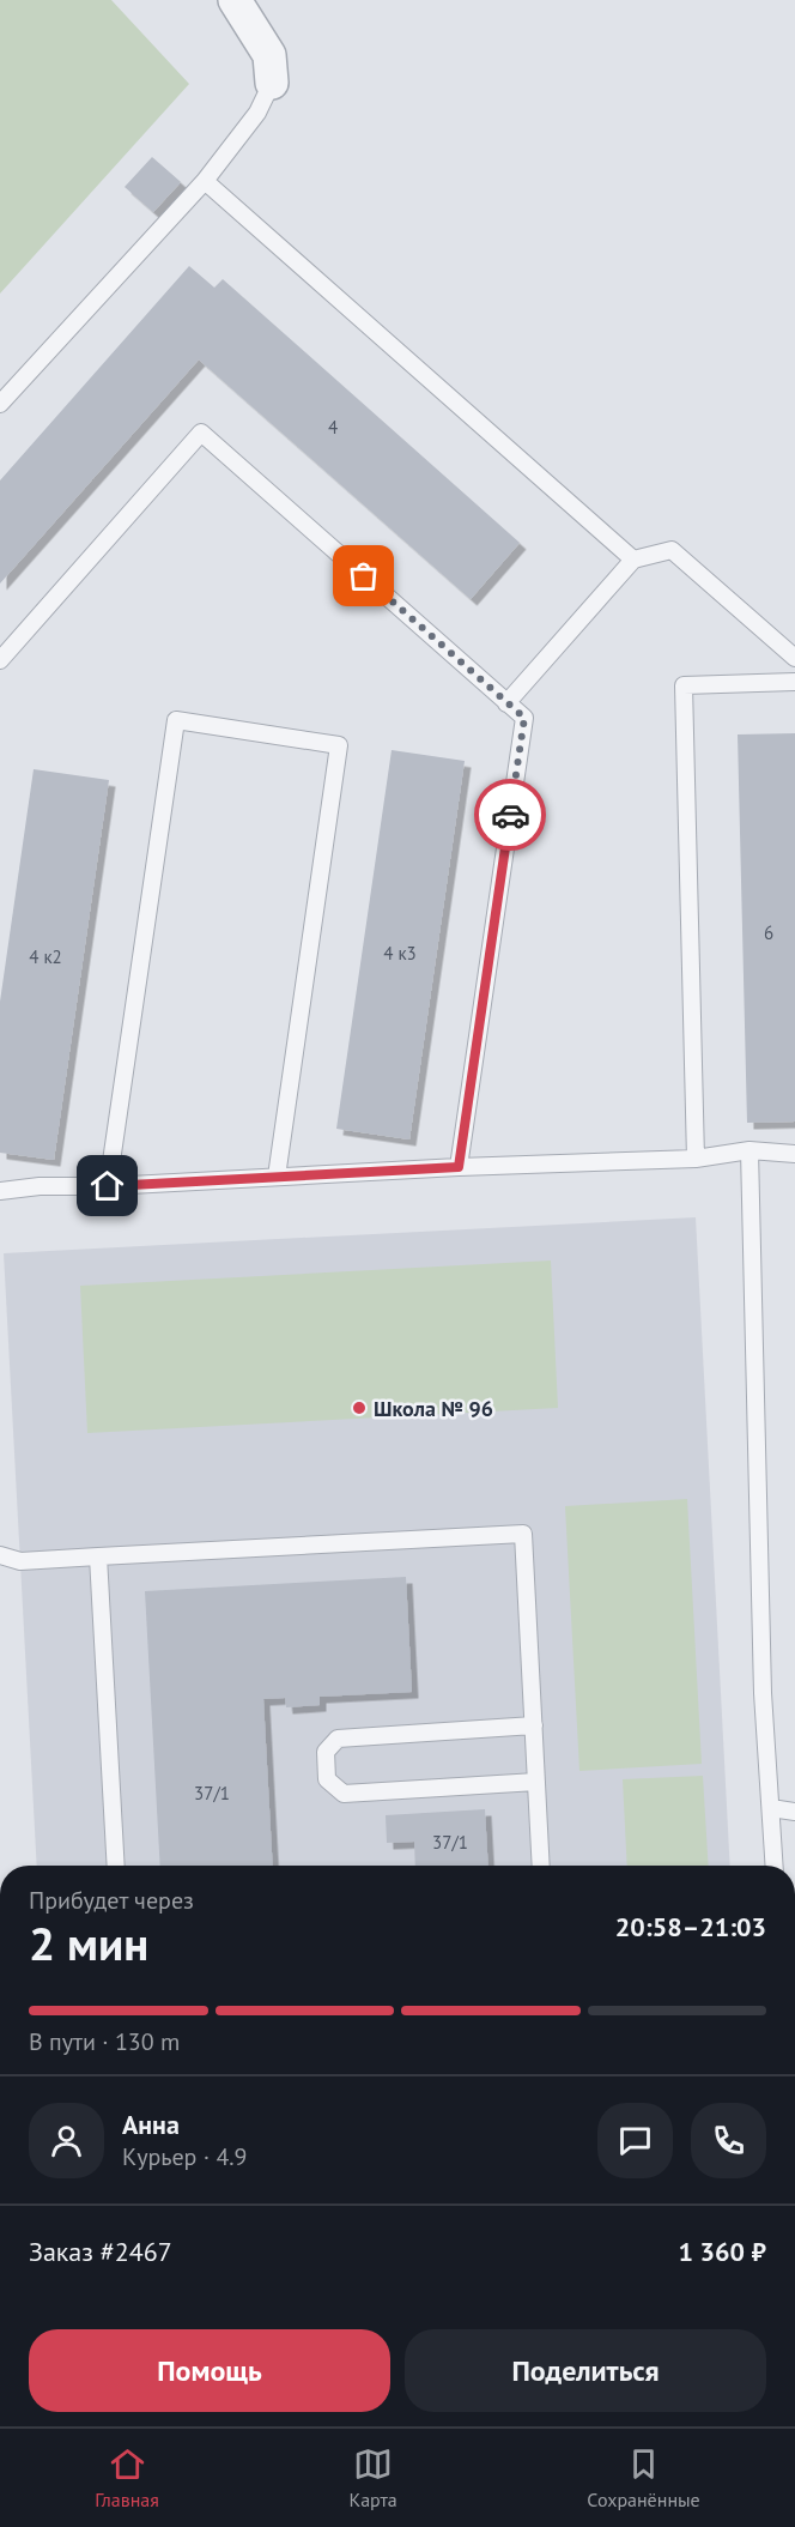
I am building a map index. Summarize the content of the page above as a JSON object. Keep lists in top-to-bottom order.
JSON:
{
  "places": ["Школа № 96"],
  "house_numbers": [
    "4",
    "6",
    "4 к3",
    "4 к2",
    "37/1",
    "37/1"
  ],
  "page": {
    "heading": ["2 мин", "Прибудет через", "20:58–21:03"],
    "panel": [
      "Анна",
      "Курьер · 4.9",
      "Заказ #2467",
      "1 360 ₽"
    ],
    "bar": "В пути · 130 m",
    "buttons": ["Помощь", "Поделиться"],
    "tabs": ["Главная", "Карта", "Сохранённые"]
  }
}
